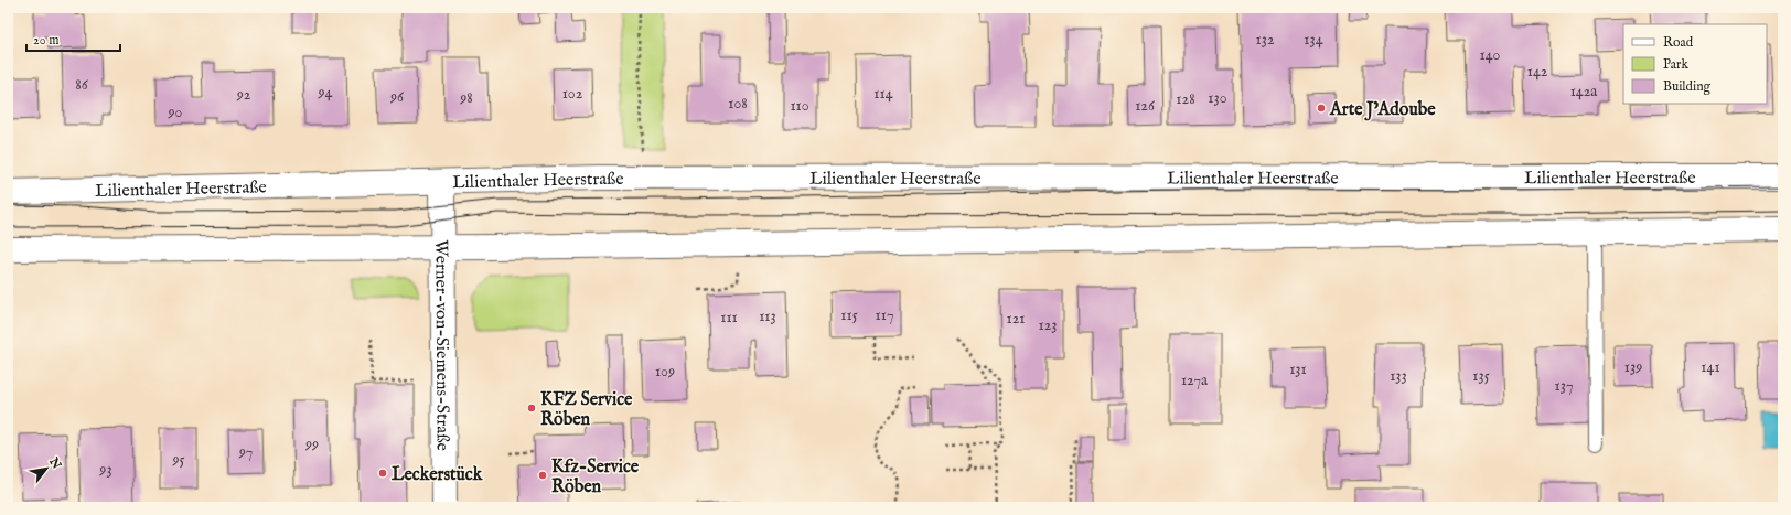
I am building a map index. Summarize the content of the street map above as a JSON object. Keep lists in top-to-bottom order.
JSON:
{
  "streets": {
    "main road": ["Lilienthaler Heerstraße", "Werner-von-Siemens-Straße"]
  },
  "crossings": [
    ["Lilienthaler Heerstraße", "Werner-von-Siemens-Straße"]
  ],
  "places": [
    "Arte J’Adoube",
    "KFZ Service Röben",
    "Leckerstück",
    "Kfz-Service Röben"
  ],
  "house_numbers": [
    "132",
    "134",
    "140",
    "142",
    "86",
    "142a",
    "94",
    "102",
    "114",
    "92",
    "96",
    "98",
    "130",
    "128",
    "108",
    "110",
    "126",
    "90",
    "115",
    "117",
    "113",
    "111",
    "121",
    "123",
    "139",
    "141",
    "131",
    "109",
    "133",
    "135",
    "127a",
    "137",
    "99",
    "97",
    "95",
    "93"
  ],
  "legend": ["Road", "Park", "Building"],
  "scale_bar": "20 m",
  "north": "top right"
}
